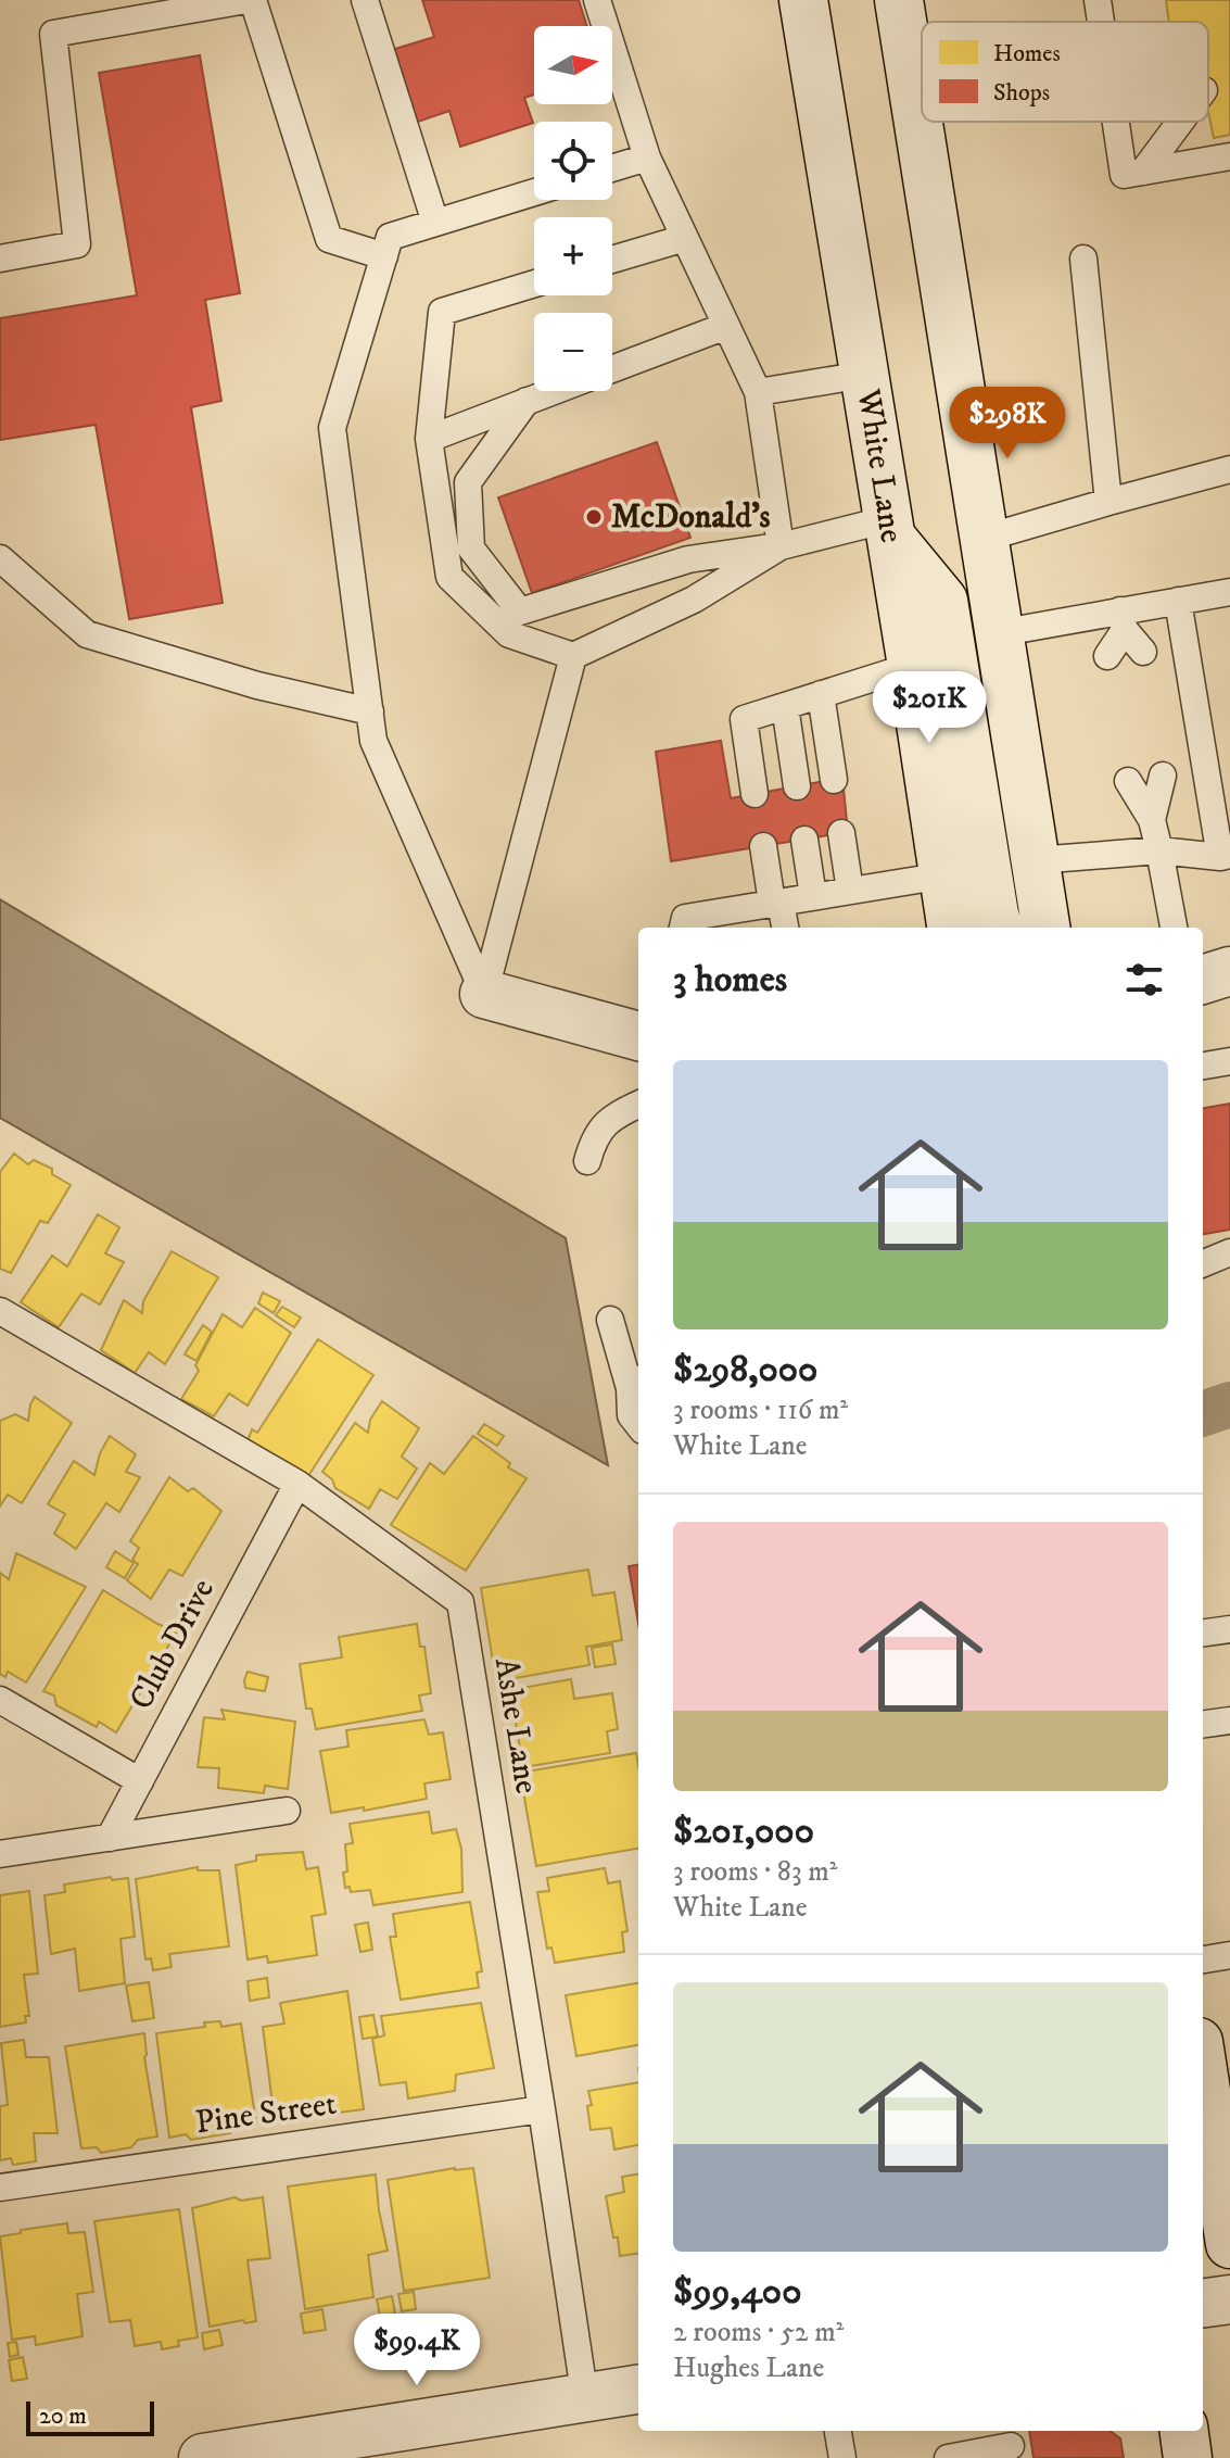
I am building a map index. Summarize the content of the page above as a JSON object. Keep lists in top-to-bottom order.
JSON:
{
  "streets": {
    "main road": ["White Lane"],
    "lane": ["Club Drive", "Ashe Lane", "Pine Street"]
  },
  "crossings": [
    ["Club Drive", "Ashe Lane"],
    ["Ashe Lane", "Pine Street"]
  ],
  "places": ["McDonald's"],
  "legend": ["Homes", "Shops"],
  "scale_bar": "20 m",
  "north": "right",
  "page": {
    "map_buttons": ["+", "−"],
    "price": ["$298K", "$201K", "$99.4K"],
    "heading": "3 homes",
    "list": [
      {
        "name": "$298,000",
        "note": "3 rooms · 116 m² · White Lane"
      },
      {
        "name": "$201,000",
        "note": "3 rooms · 83 m² · White Lane"
      },
      {
        "name": "$99,400",
        "note": "2 rooms · 52 m² · Hughes Lane"
      }
    ],
    "scale": "20 m"
  }
}
